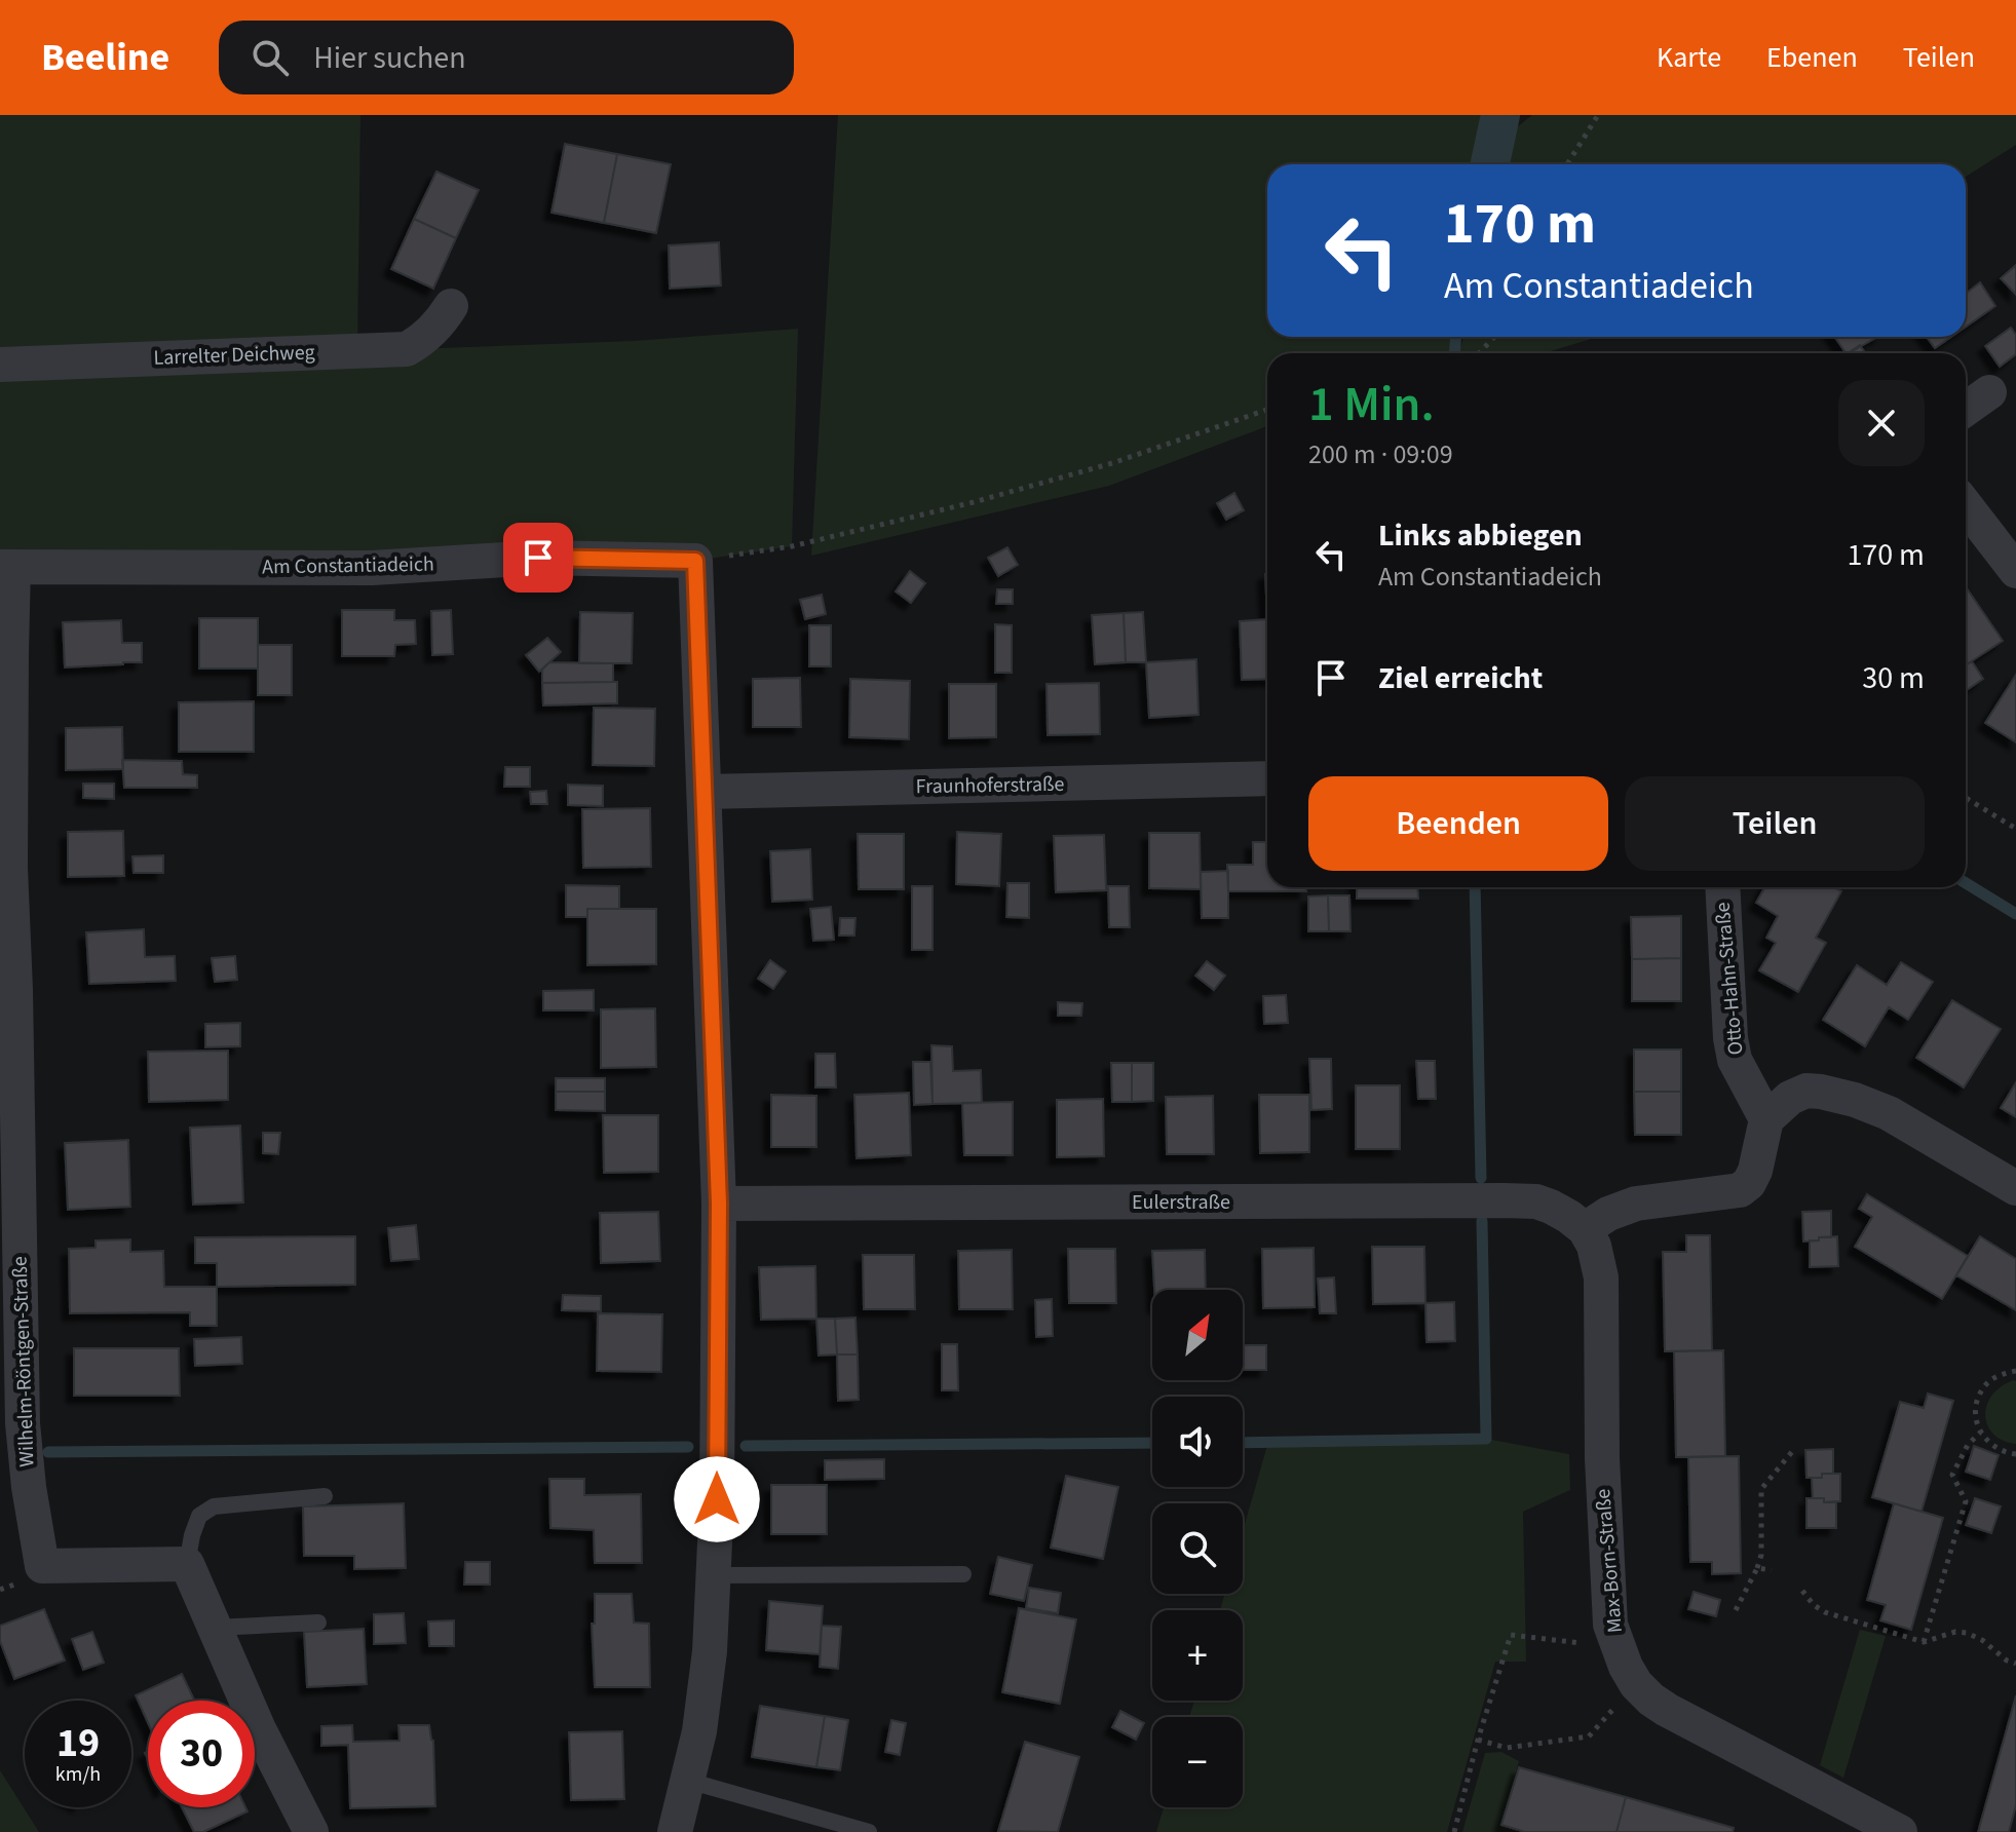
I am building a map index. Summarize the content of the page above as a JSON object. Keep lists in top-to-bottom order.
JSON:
{
  "streets": {
    "street": [
      "Larrelter Deichweg",
      "Am Constantiadeich",
      "Fraunhoferstraße",
      "Otto-Hahn-Straße",
      "Eulerstraße",
      "Wilhelm-Röntgen-Straße",
      "Max-Born-Straße"
    ]
  },
  "crossings": [
    ["Am Constantiadeich", "Wilhelm-Röntgen-Straße"],
    ["Eulerstraße", "Max-Born-Straße"]
  ],
  "north": "top right",
  "page": {
    "header": "Beeline",
    "search": "Hier suchen",
    "nav": ["Karte", "Ebenen", "Teilen"],
    "turn": ["170 m", "Am Constantiadeich"],
    "heading": ["1 Min.", "200 m · 09:09"],
    "list": [
      {
        "name": "Links abbiegen",
        "note": "Am Constantiadeich",
        "value": "170 m"
      },
      {
        "name": "Ziel erreicht",
        "value": "30 m"
      }
    ],
    "buttons": ["Beenden", "Teilen"],
    "map_buttons": ["+", "−"],
    "speed": "19 km/h",
    "limit": "30"
  }
}
